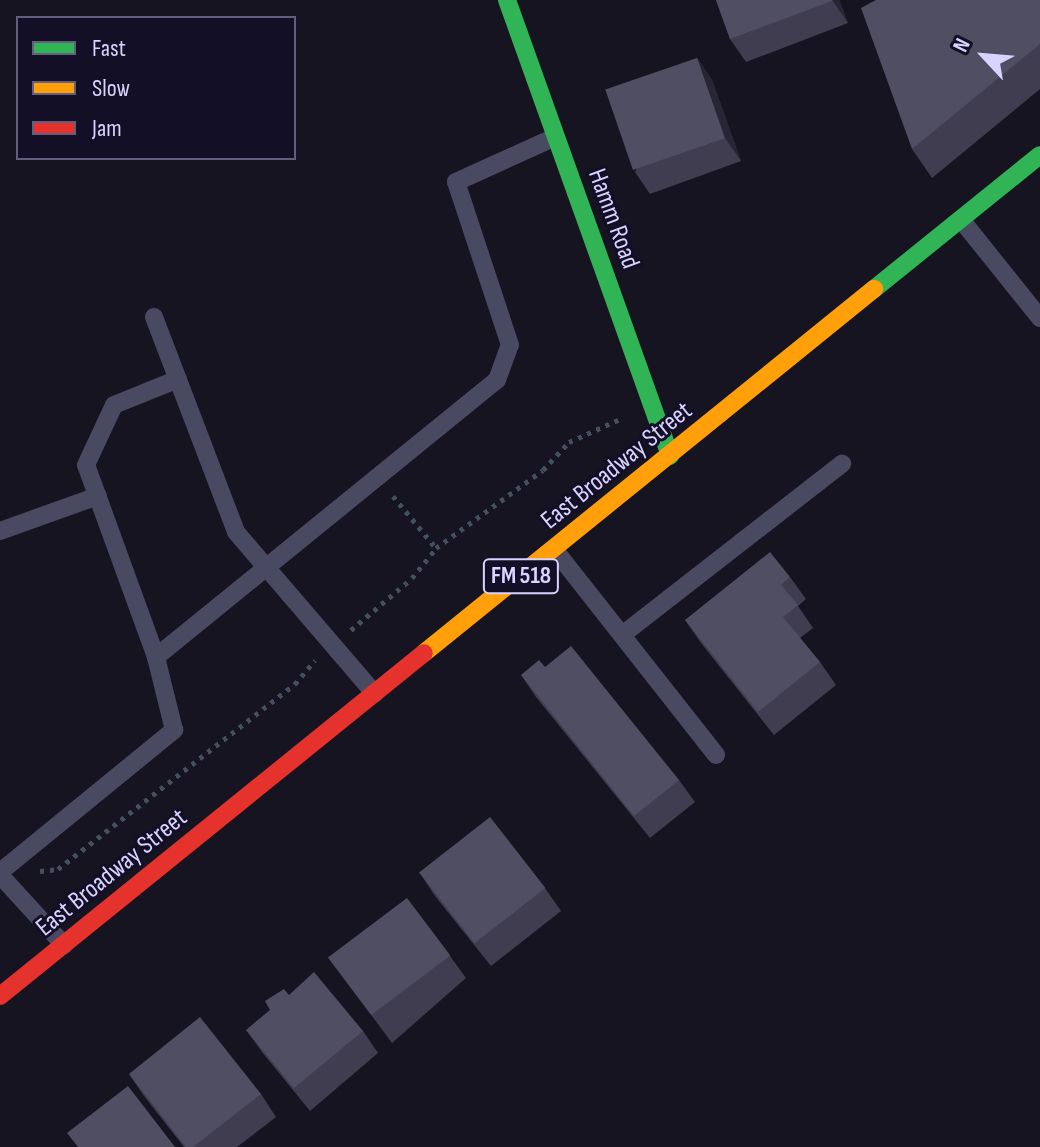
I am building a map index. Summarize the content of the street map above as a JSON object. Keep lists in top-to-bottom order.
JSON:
{
  "streets": {
    "main road": ["Hamm Road", "East Broadway Street", "FM 518"]
  },
  "crossings": [
    ["Hamm Road", "East Broadway Street"]
  ],
  "legend": ["Fast", "Slow", "Jam"],
  "north": "top left"
}
